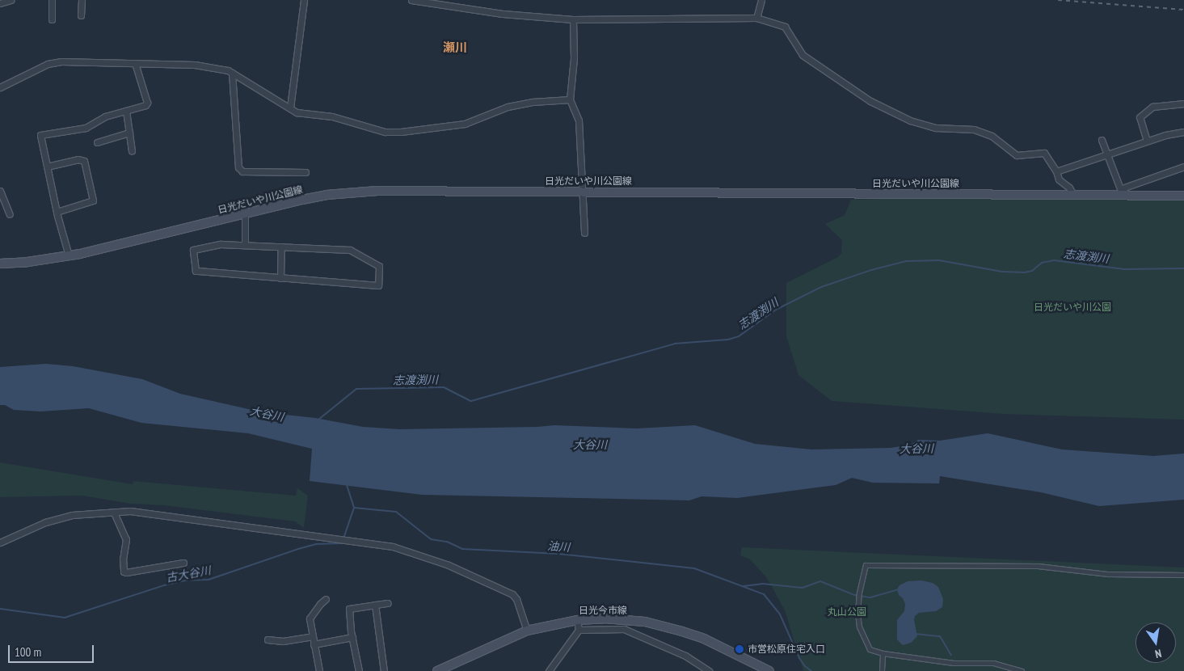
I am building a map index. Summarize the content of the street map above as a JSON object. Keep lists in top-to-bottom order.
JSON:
{
  "streets": {
    "main road": ["日光だいや川公園線", "日光今市線"]
  },
  "districts": ["瀬川"],
  "water": [
    "志渡渕川",
    "大谷川",
    "油川",
    "古大谷川"
  ],
  "parks": ["日光だいや川公園", "丸山公園"],
  "places": ["市営松原住宅入口"],
  "scale_bar": "100 m",
  "north": "bottom"
}
